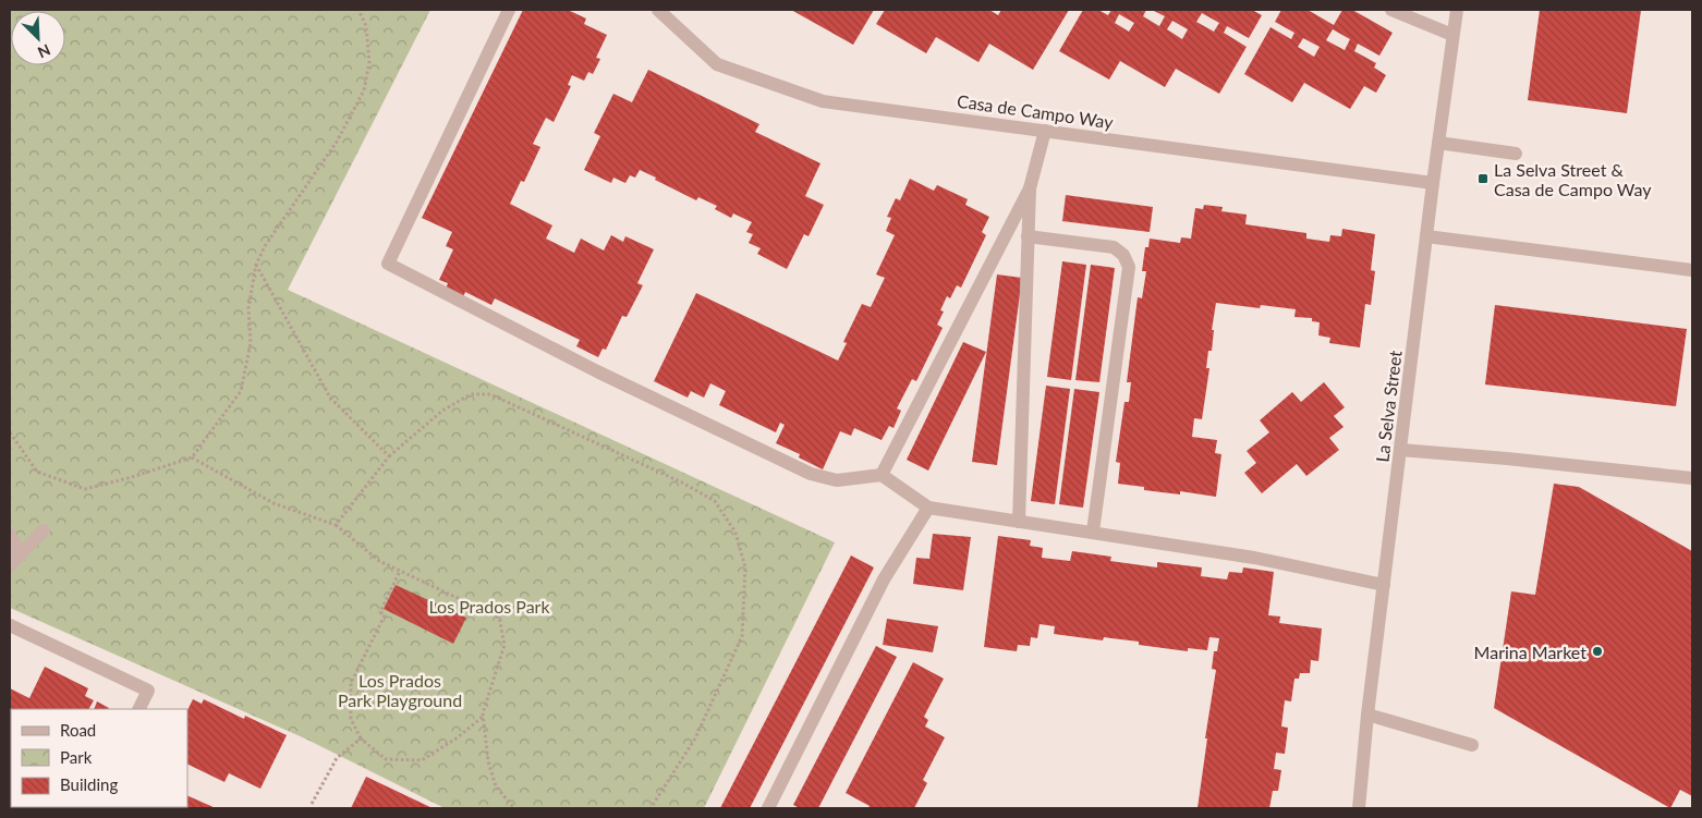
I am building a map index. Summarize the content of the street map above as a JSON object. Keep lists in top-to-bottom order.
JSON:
{
  "streets": {
    "street": ["Casa de Campo Way", "La Selva Street"]
  },
  "crossings": [
    ["Casa de Campo Way", "La Selva Street"]
  ],
  "parks": ["Los Prados Park", "Los Prados Park Playground"],
  "places": {
    "transit": ["La Selva Street & Casa de Campo Way"],
    "other": ["Marina Market"]
  },
  "legend": ["Road", "Park", "Building"],
  "north": "bottom right"
}
